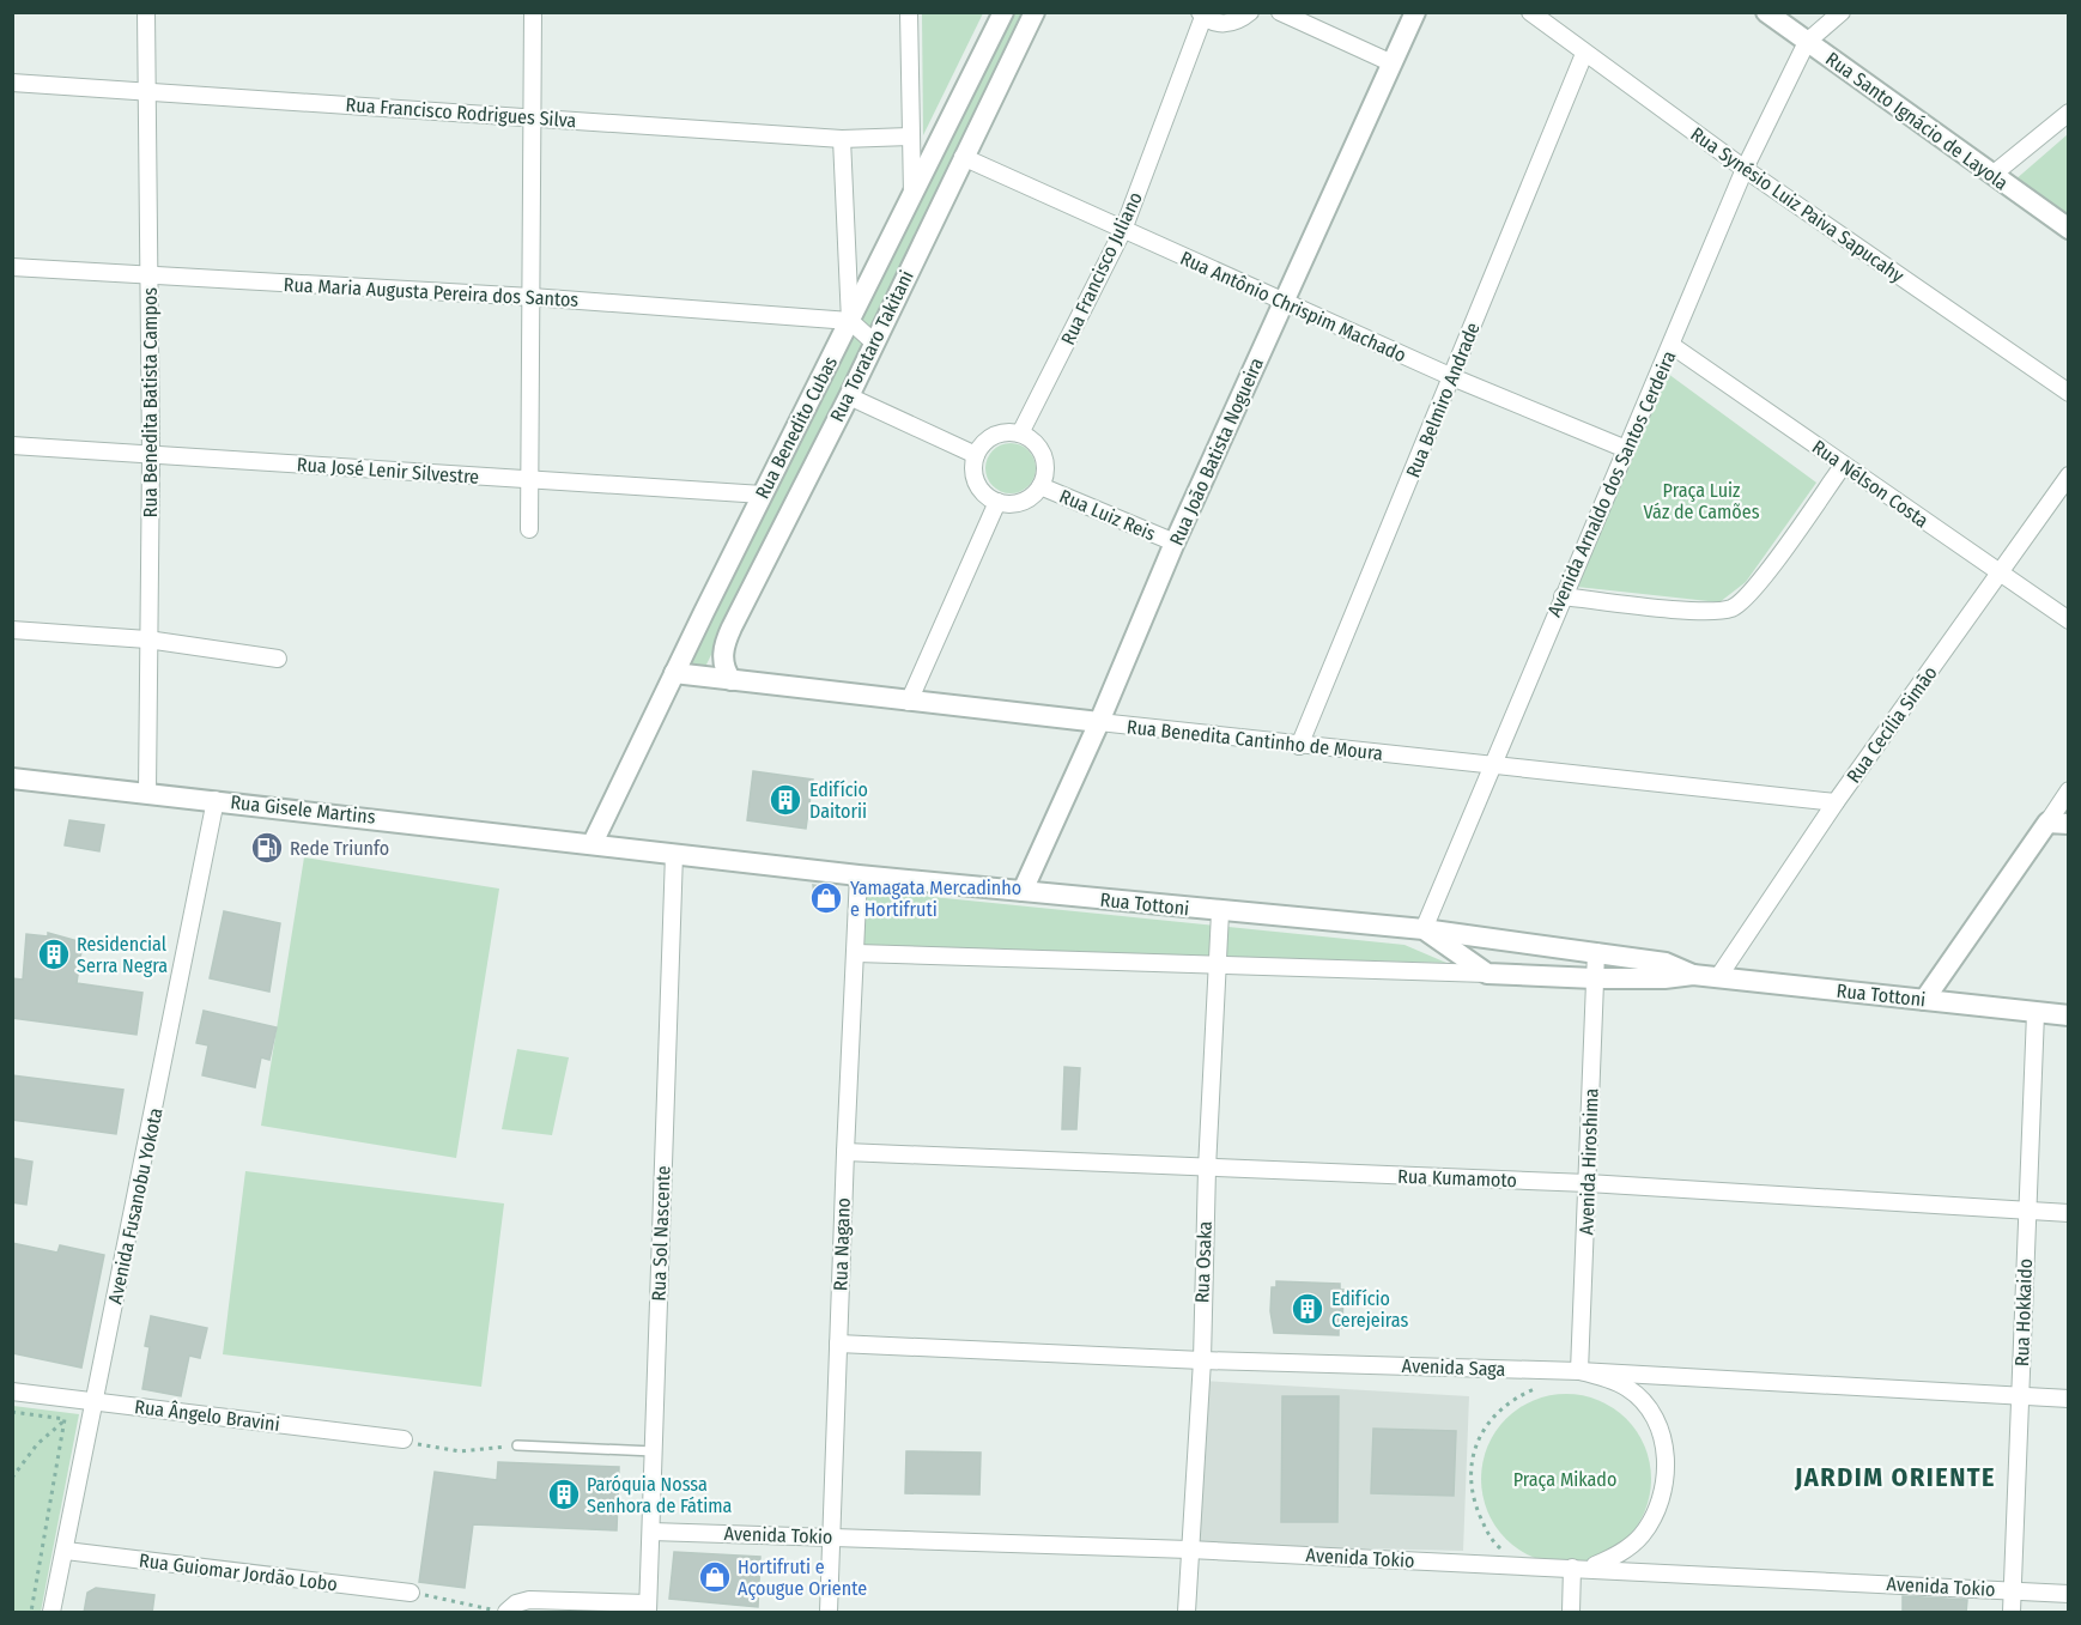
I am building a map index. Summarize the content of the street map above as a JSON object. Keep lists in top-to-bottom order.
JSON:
{
  "streets": {
    "street": [
      "Rua Francisco Rodrigues Silva",
      "Rua Santo Ignácio de Layola",
      "Rua Synésio Luiz Paiva Sapucahy",
      "Rua Francisco Juliano",
      "Rua Maria Augusta Pereira dos Santos",
      "Rua Antônio Chrispim Machado",
      "Rua Torataro Takitani",
      "Rua Belmiro Andrade",
      "Rua Benedita Batista Campos",
      "Rua Benedito Cubas",
      "Rua João Batista Nogueira",
      "Rua José Lenir Silvestre",
      "Avenida Arnaldo dos Santos Cerdeira",
      "Rua Nélson Costa",
      "Rua Luiz Reis",
      "Rua Cecília Simão",
      "Rua Benedita Cantinho de Moura",
      "Rua Gisele Martins",
      "Rua Tottoni",
      "Avenida Hiroshima",
      "Rua Kumamoto",
      "Avenida Fusanobu Yokota",
      "Rua Sol Nascente",
      "Rua Nagano",
      "Rua Osaka",
      "Rua Hokkaido",
      "Avenida Saga",
      "Rua Ângelo Bravini",
      "Avenida Tokio",
      "Rua Guiomar Jordão Lobo"
    ]
  },
  "crossings": [
    ["Rua Francisco Rodrigues Silva", "Rua Benedita Batista Campos"],
    ["Rua Santo Ignácio de Layola", "Avenida Arnaldo dos Santos Cerdeira"],
    ["Rua Synésio Luiz Paiva Sapucahy", "Rua Belmiro Andrade"],
    ["Rua Synésio Luiz Paiva Sapucahy", "Avenida Arnaldo dos Santos Cerdeira"],
    ["Rua Francisco Juliano", "Rua Antônio Chrispim Machado"],
    ["Rua Francisco Juliano", "Rua Luiz Reis"],
    ["Rua Maria Augusta Pereira dos Santos", "Rua Benedita Batista Campos"],
    ["Rua Maria Augusta Pereira dos Santos", "Rua Benedito Cubas"],
    ["Rua Antônio Chrispim Machado", "Rua Torataro Takitani"],
    ["Rua Antônio Chrispim Machado", "Rua Belmiro Andrade"],
    ["Rua Antônio Chrispim Machado", "Rua João Batista Nogueira"],
    ["Rua Antônio Chrispim Machado", "Avenida Arnaldo dos Santos Cerdeira"],
    ["Rua Torataro Takitani", "Rua Benedita Cantinho de Moura"],
    ["Rua Belmiro Andrade", "Rua Benedita Cantinho de Moura"],
    ["Rua Benedita Batista Campos", "Rua José Lenir Silvestre"],
    ["Rua Benedita Batista Campos", "Rua Gisele Martins"],
    ["Rua Benedito Cubas", "Rua José Lenir Silvestre"],
    ["Rua Benedito Cubas", "Rua Benedita Cantinho de Moura"],
    ["Rua Benedito Cubas", "Rua Gisele Martins"],
    ["Rua Benedito Cubas", "Rua Tottoni"],
    ["Rua João Batista Nogueira", "Rua Luiz Reis"],
    ["Rua João Batista Nogueira", "Rua Benedita Cantinho de Moura"],
    ["Rua João Batista Nogueira", "Rua Tottoni"],
    ["Avenida Arnaldo dos Santos Cerdeira", "Rua Nélson Costa"],
    ["Avenida Arnaldo dos Santos Cerdeira", "Rua Benedita Cantinho de Moura"],
    ["Avenida Arnaldo dos Santos Cerdeira", "Rua Tottoni"],
    ["Rua Nélson Costa", "Rua Cecília Simão"],
    ["Rua Cecília Simão", "Rua Benedita Cantinho de Moura"],
    ["Rua Cecília Simão", "Rua Tottoni"],
    ["Rua Gisele Martins", "Rua Tottoni"],
    ["Rua Gisele Martins", "Avenida Fusanobu Yokota"],
    ["Rua Tottoni", "Avenida Hiroshima"],
    ["Rua Tottoni", "Rua Sol Nascente"],
    ["Rua Tottoni", "Rua Nagano"],
    ["Rua Tottoni", "Rua Osaka"],
    ["Rua Tottoni", "Rua Hokkaido"],
    ["Avenida Hiroshima", "Rua Kumamoto"],
    ["Avenida Hiroshima", "Avenida Saga"],
    ["Rua Kumamoto", "Rua Nagano"],
    ["Rua Kumamoto", "Rua Osaka"],
    ["Rua Kumamoto", "Rua Hokkaido"],
    ["Avenida Fusanobu Yokota", "Rua Ângelo Bravini"],
    ["Avenida Fusanobu Yokota", "Rua Guiomar Jordão Lobo"],
    ["Rua Sol Nascente", "Avenida Tokio"],
    ["Rua Nagano", "Avenida Saga"],
    ["Rua Nagano", "Avenida Tokio"],
    ["Rua Osaka", "Avenida Saga"],
    ["Rua Osaka", "Avenida Tokio"],
    ["Rua Hokkaido", "Avenida Saga"],
    ["Rua Hokkaido", "Avenida Tokio"]
  ],
  "districts": ["JARDIM ORIENTE"],
  "parks": ["Praça Luiz Váz de Camões", "Praça Mikado"],
  "places": {
    "building": [
      "Edifício Daitorii",
      "Residencial Serra Negra",
      "Edifício Cerejeiras",
      "Paróquia Nossa Senhora de Fátima"
    ],
    "fuel station": ["Rede Triunfo"],
    "shop": ["Yamagata Mercadinho e Hortifruti", "Hortifruti e Açougue Oriente"]
  }
}
